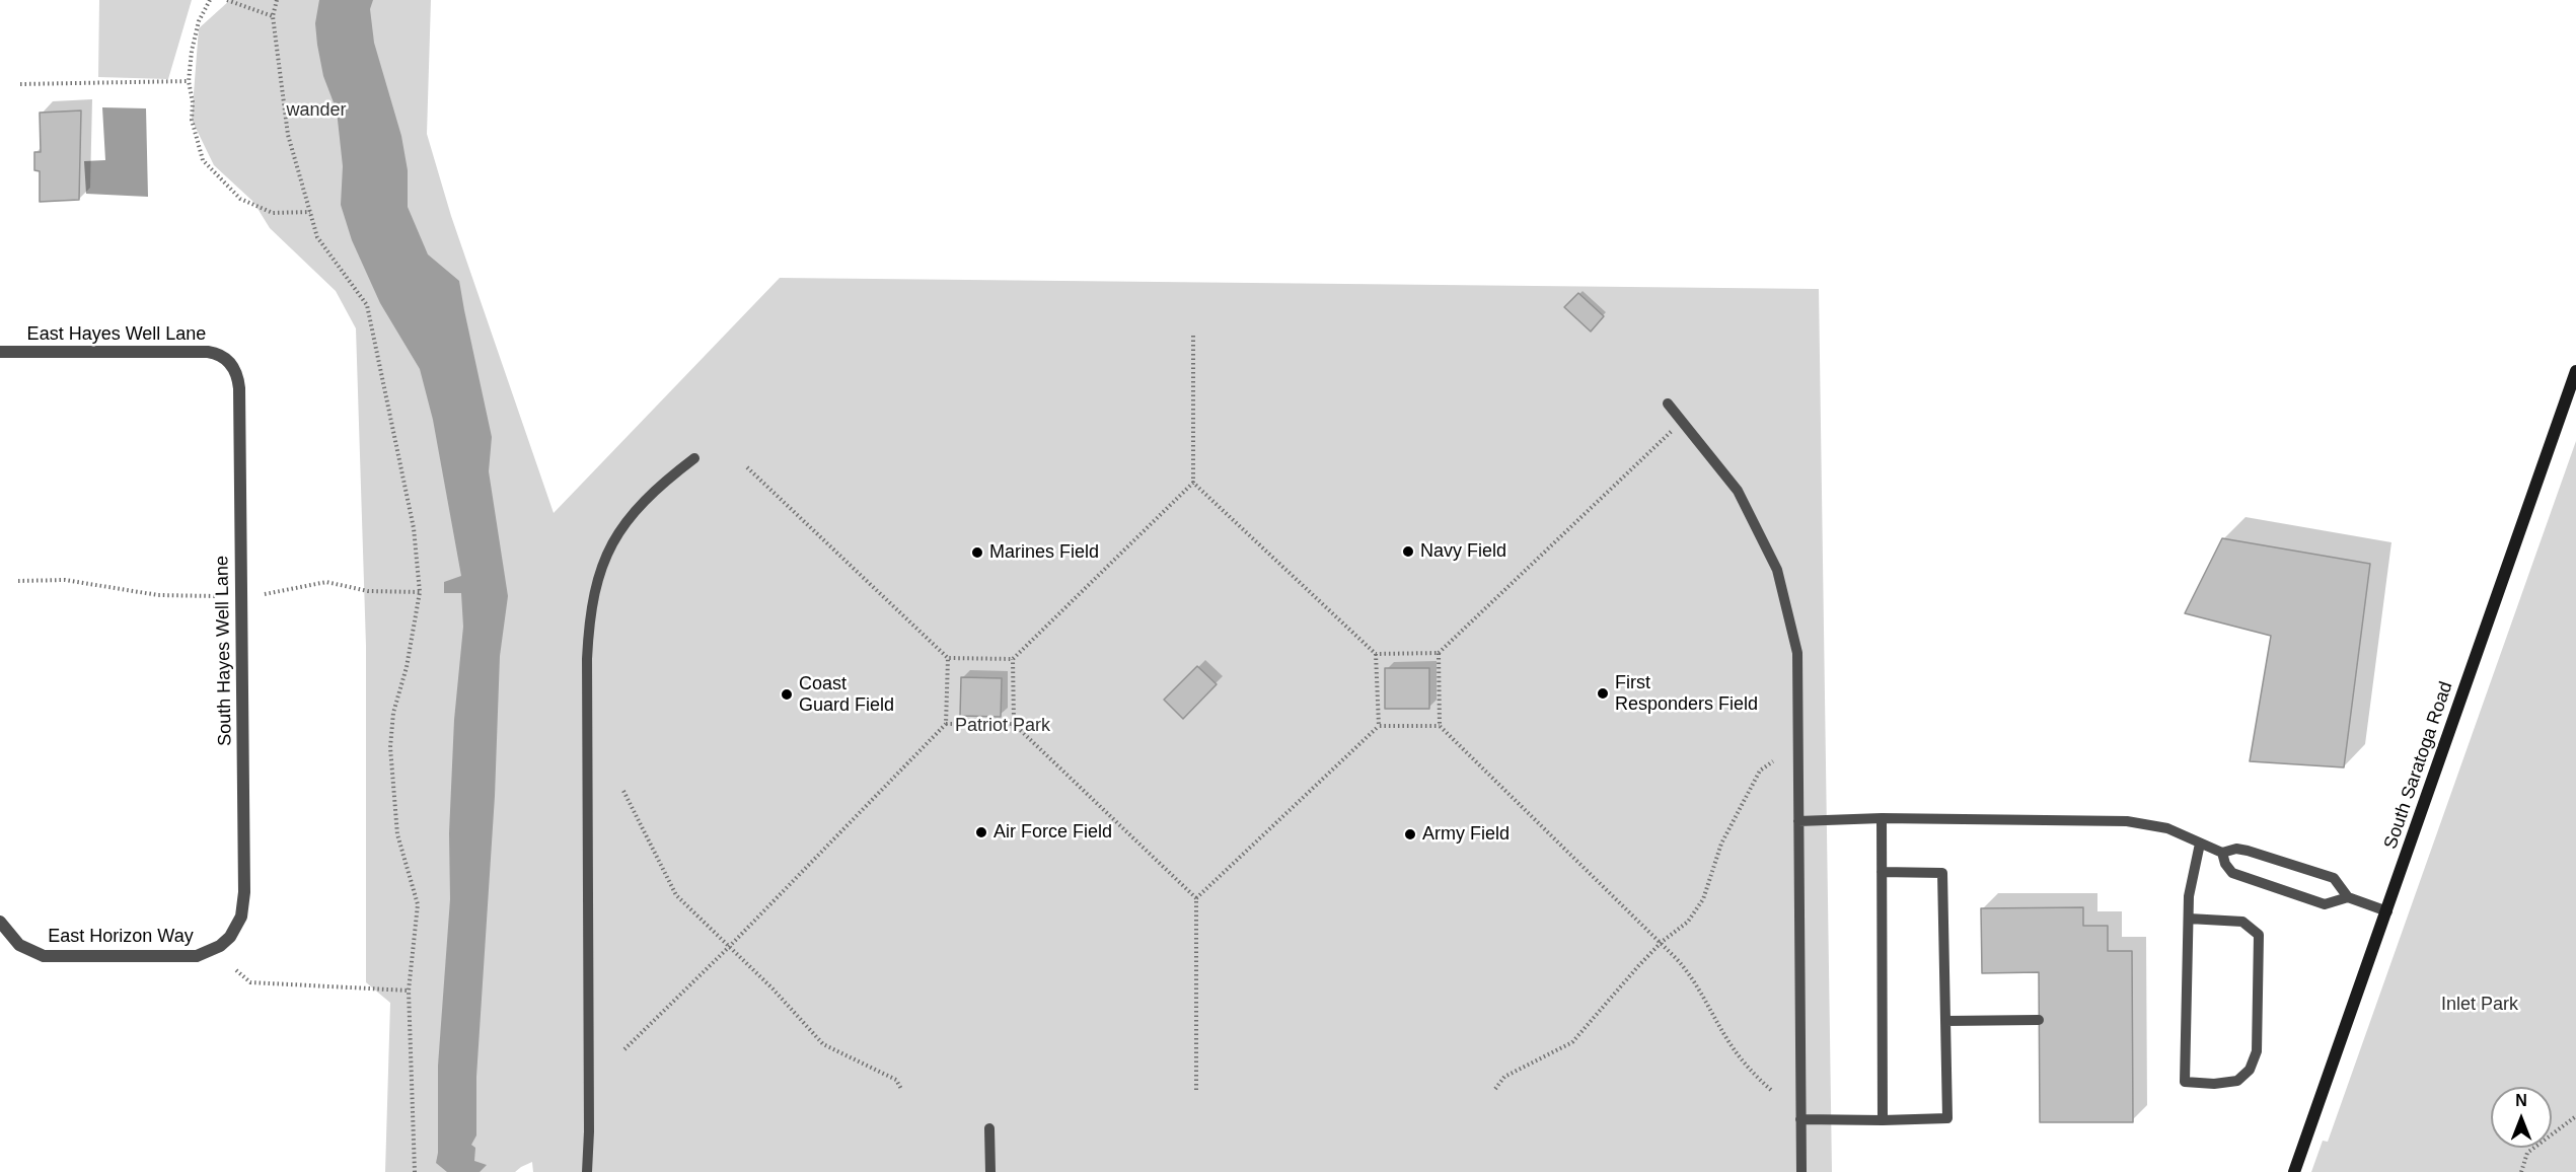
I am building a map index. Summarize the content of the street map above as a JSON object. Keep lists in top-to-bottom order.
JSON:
{
  "streets": {
    "street": [
      "East Hayes Well Lane",
      "South Hayes Well Lane",
      "South Saratoga Road",
      "East Horizon Way"
    ]
  },
  "crossings": [
    ["East Hayes Well Lane", "South Hayes Well Lane"],
    ["South Hayes Well Lane", "East Horizon Way"]
  ],
  "parks": ["wander", "Patriot Park", "Inlet Park"],
  "places": [
    "Navy Field",
    "Marines Field",
    "First Responders Field",
    "Coast Guard Field",
    "Air Force Field",
    "Army Field"
  ],
  "north": "top"
}
